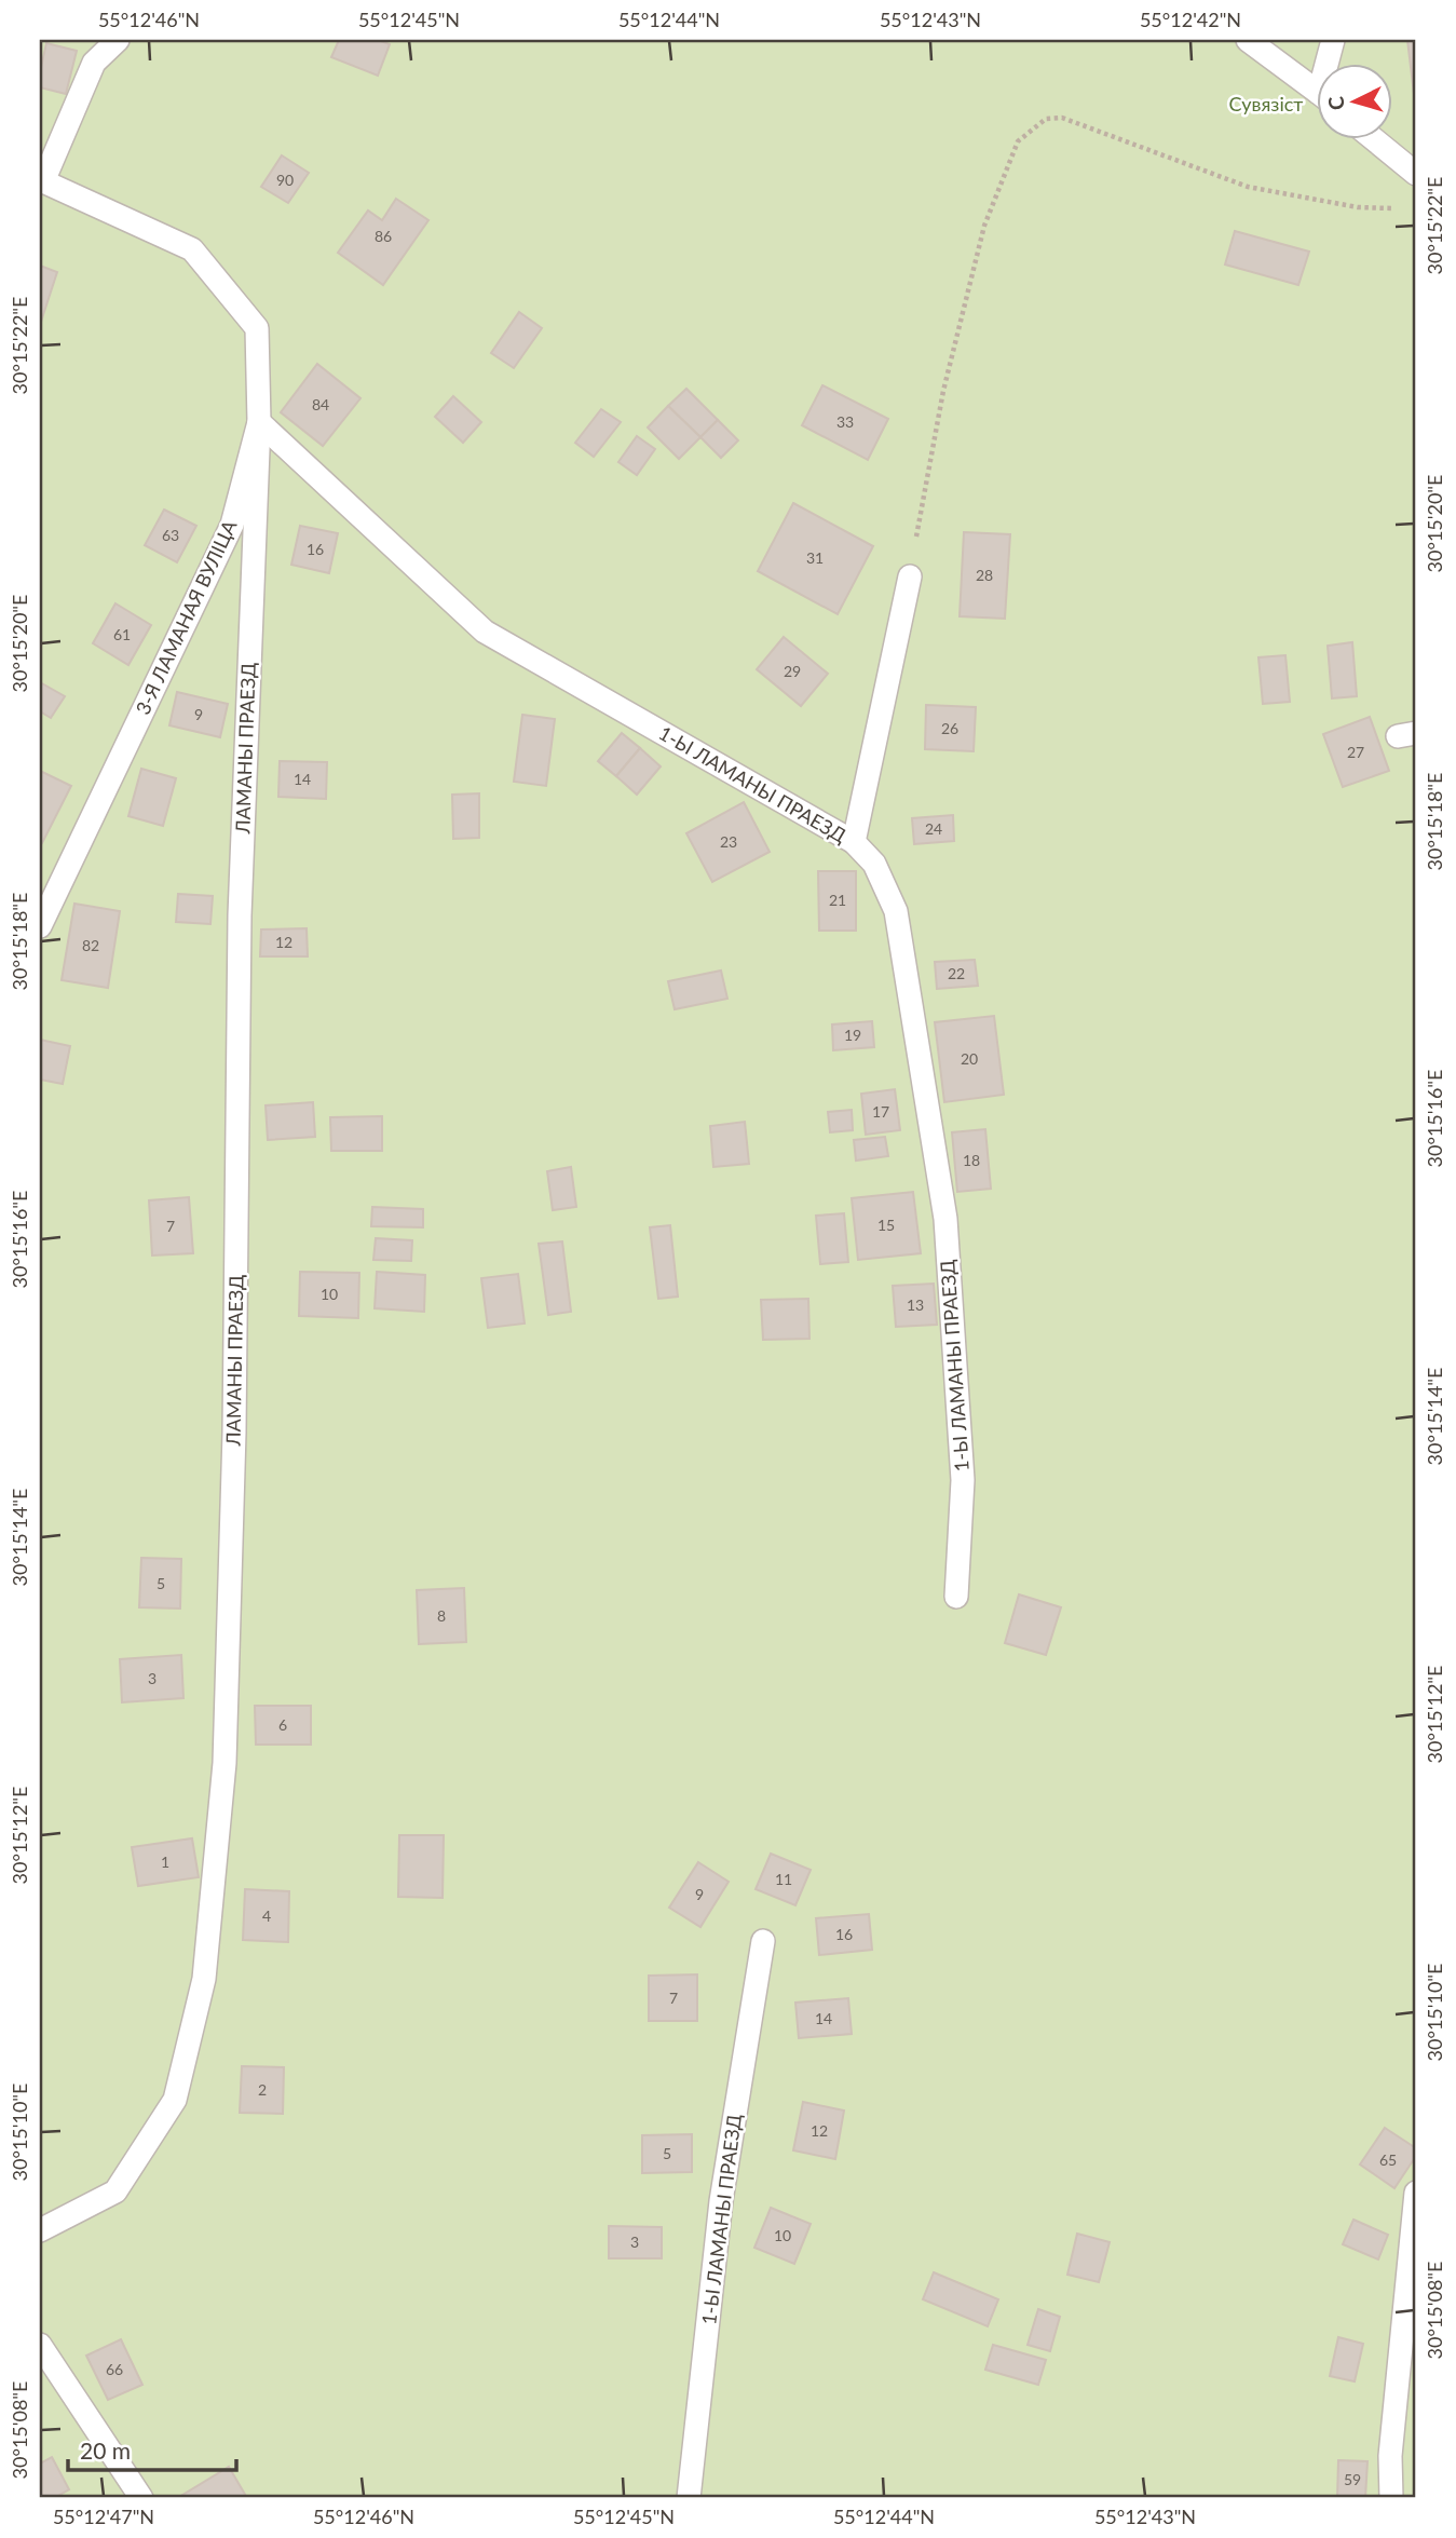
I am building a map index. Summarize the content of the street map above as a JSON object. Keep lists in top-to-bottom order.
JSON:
{
  "streets": {
    "lane": ["3-Я ЛАМАНАЯ ВУЛІЦА", "ЛАМАНЫ ПРАЕЗД", "1-Ы ЛАМАНЫ ПРАЕЗД"]
  },
  "crossings": [
    ["3-Я ЛАМАНАЯ ВУЛІЦА", "ЛАМАНЫ ПРАЕЗД"],
    ["3-Я ЛАМАНАЯ ВУЛІЦА", "1-Ы ЛАМАНЫ ПРАЕЗД"],
    ["ЛАМАНЫ ПРАЕЗД", "1-Ы ЛАМАНЫ ПРАЕЗД"]
  ],
  "parks": ["Сувязіст"],
  "house_numbers": [
    "90",
    "86",
    "84",
    "33",
    "63",
    "16",
    "31",
    "28",
    "61",
    "29",
    "9",
    "26",
    "27",
    "14",
    "24",
    "23",
    "21",
    "12",
    "82",
    "22",
    "19",
    "20",
    "17",
    "18",
    "15",
    "7",
    "10",
    "13",
    "5",
    "8",
    "3",
    "6",
    "1",
    "11",
    "9",
    "4",
    "16",
    "7",
    "14",
    "2",
    "12",
    "5",
    "65",
    "10",
    "3",
    "66",
    "59"
  ],
  "scale_bar": "20 m",
  "north": "left",
  "coordinates": [
    "55°12'46\"N",
    "55°12'45\"N",
    "55°12'44\"N",
    "55°12'43\"N",
    "55°12'42\"N",
    "30°15'22\"E",
    "30°15'20\"E",
    "30°15'18\"E",
    "30°15'16\"E",
    "30°15'14\"E",
    "30°15'12\"E",
    "30°15'10\"E",
    "30°15'08\"E",
    "55°12'47\"N"
  ]
}
